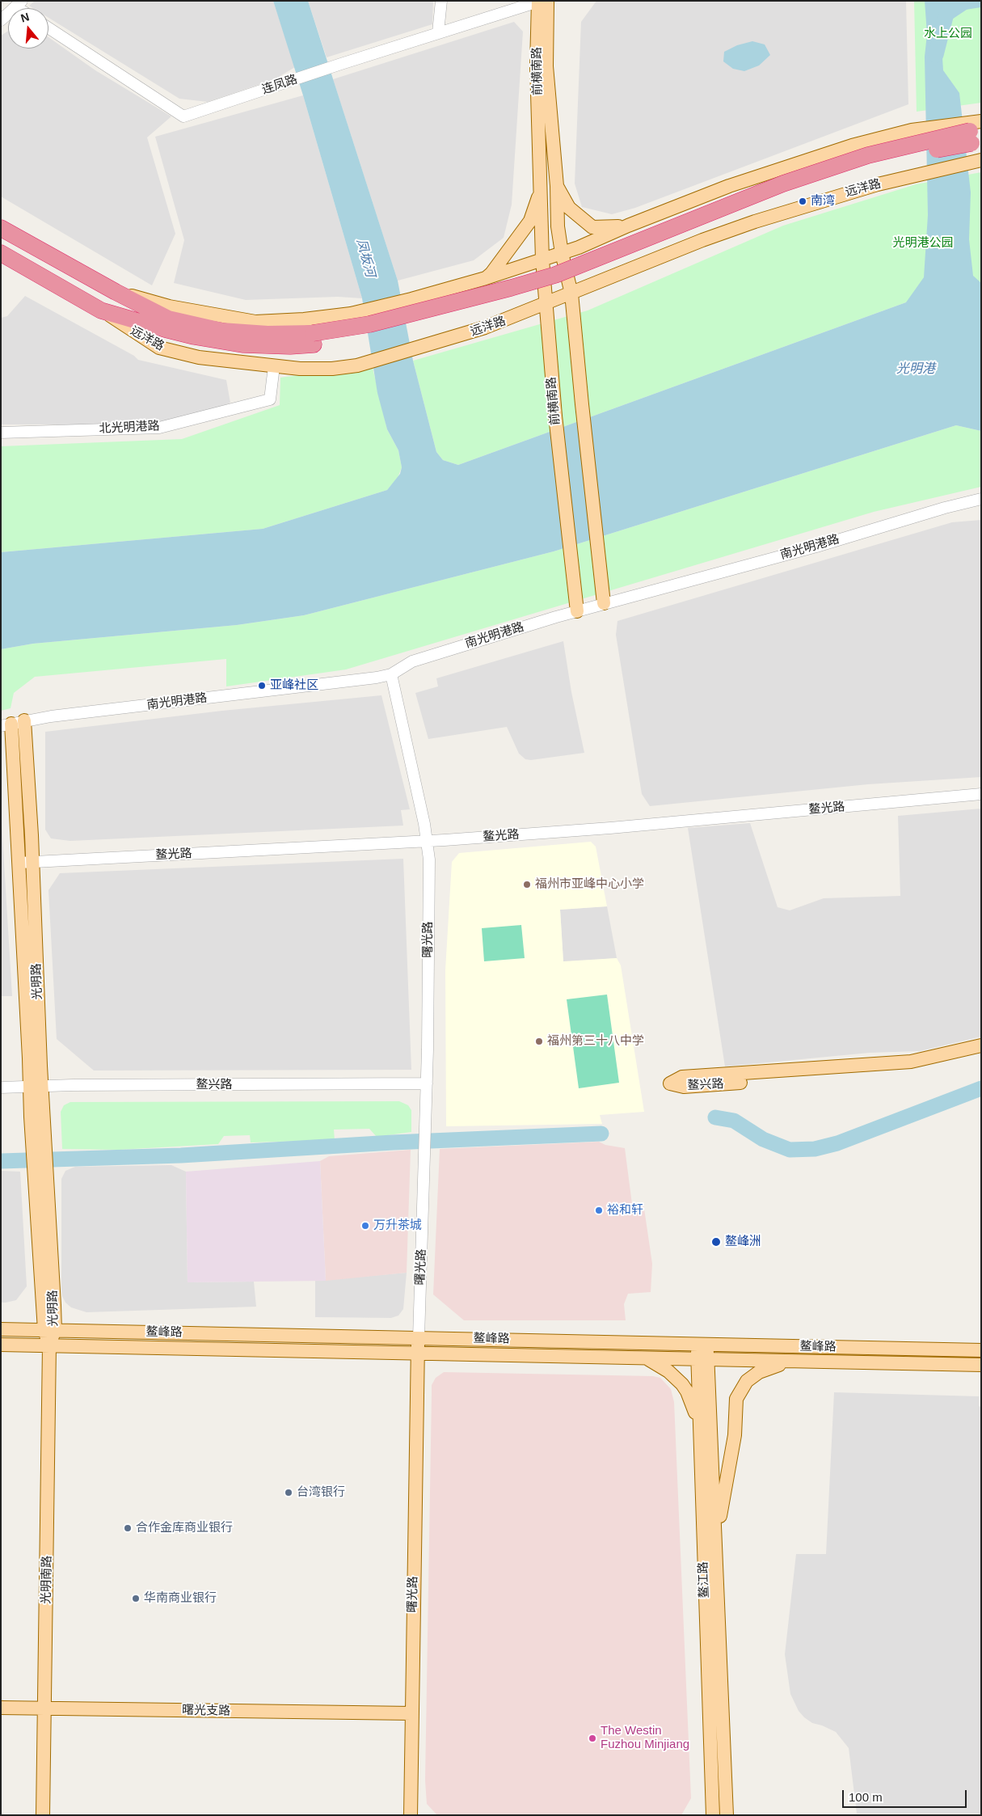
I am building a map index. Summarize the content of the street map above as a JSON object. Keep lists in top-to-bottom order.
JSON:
{
  "streets": {
    "highway": ["远洋路"],
    "main road": [
      "前横南路",
      "曙光路",
      "光明路",
      "鳌兴路",
      "鳌峰路",
      "光明南路",
      "鳌江路",
      "曙光支路"
    ],
    "street": [
      "连凤路",
      "北光明港路",
      "南光明港路",
      "鳌光路"
    ]
  },
  "crossings": [
    ["前横南路", "连凤路"],
    ["前横南路", "远洋路"],
    ["前横南路", "南光明港路"],
    ["远洋路", "北光明港路"],
    ["南光明港路", "曙光路"],
    ["南光明港路", "光明路"],
    ["鳌光路", "曙光路"],
    ["鳌光路", "光明路"],
    ["曙光路", "鳌兴路"],
    ["曙光路", "鳌峰路"],
    ["曙光路", "曙光支路"],
    ["光明路", "鳌兴路"],
    ["光明路", "鳌峰路"],
    ["光明路", "光明南路"],
    ["鳌峰路", "光明南路"],
    ["鳌峰路", "鳌江路"],
    ["光明南路", "曙光支路"]
  ],
  "water": ["凤坂河", "光明港"],
  "parks": ["水上公园", "光明港公园"],
  "places": [
    "南湾",
    "亚峰社区",
    "福州市亚峰中心小学",
    "福州第三十八中学",
    "裕和轩",
    "万升茶城",
    "鳌峰洲",
    "台湾银行",
    "合作金库商业银行",
    "华南商业银行",
    "The Westin Fuzhou Minjiang"
  ],
  "scale_bar": "100 m",
  "north": "top"
}
